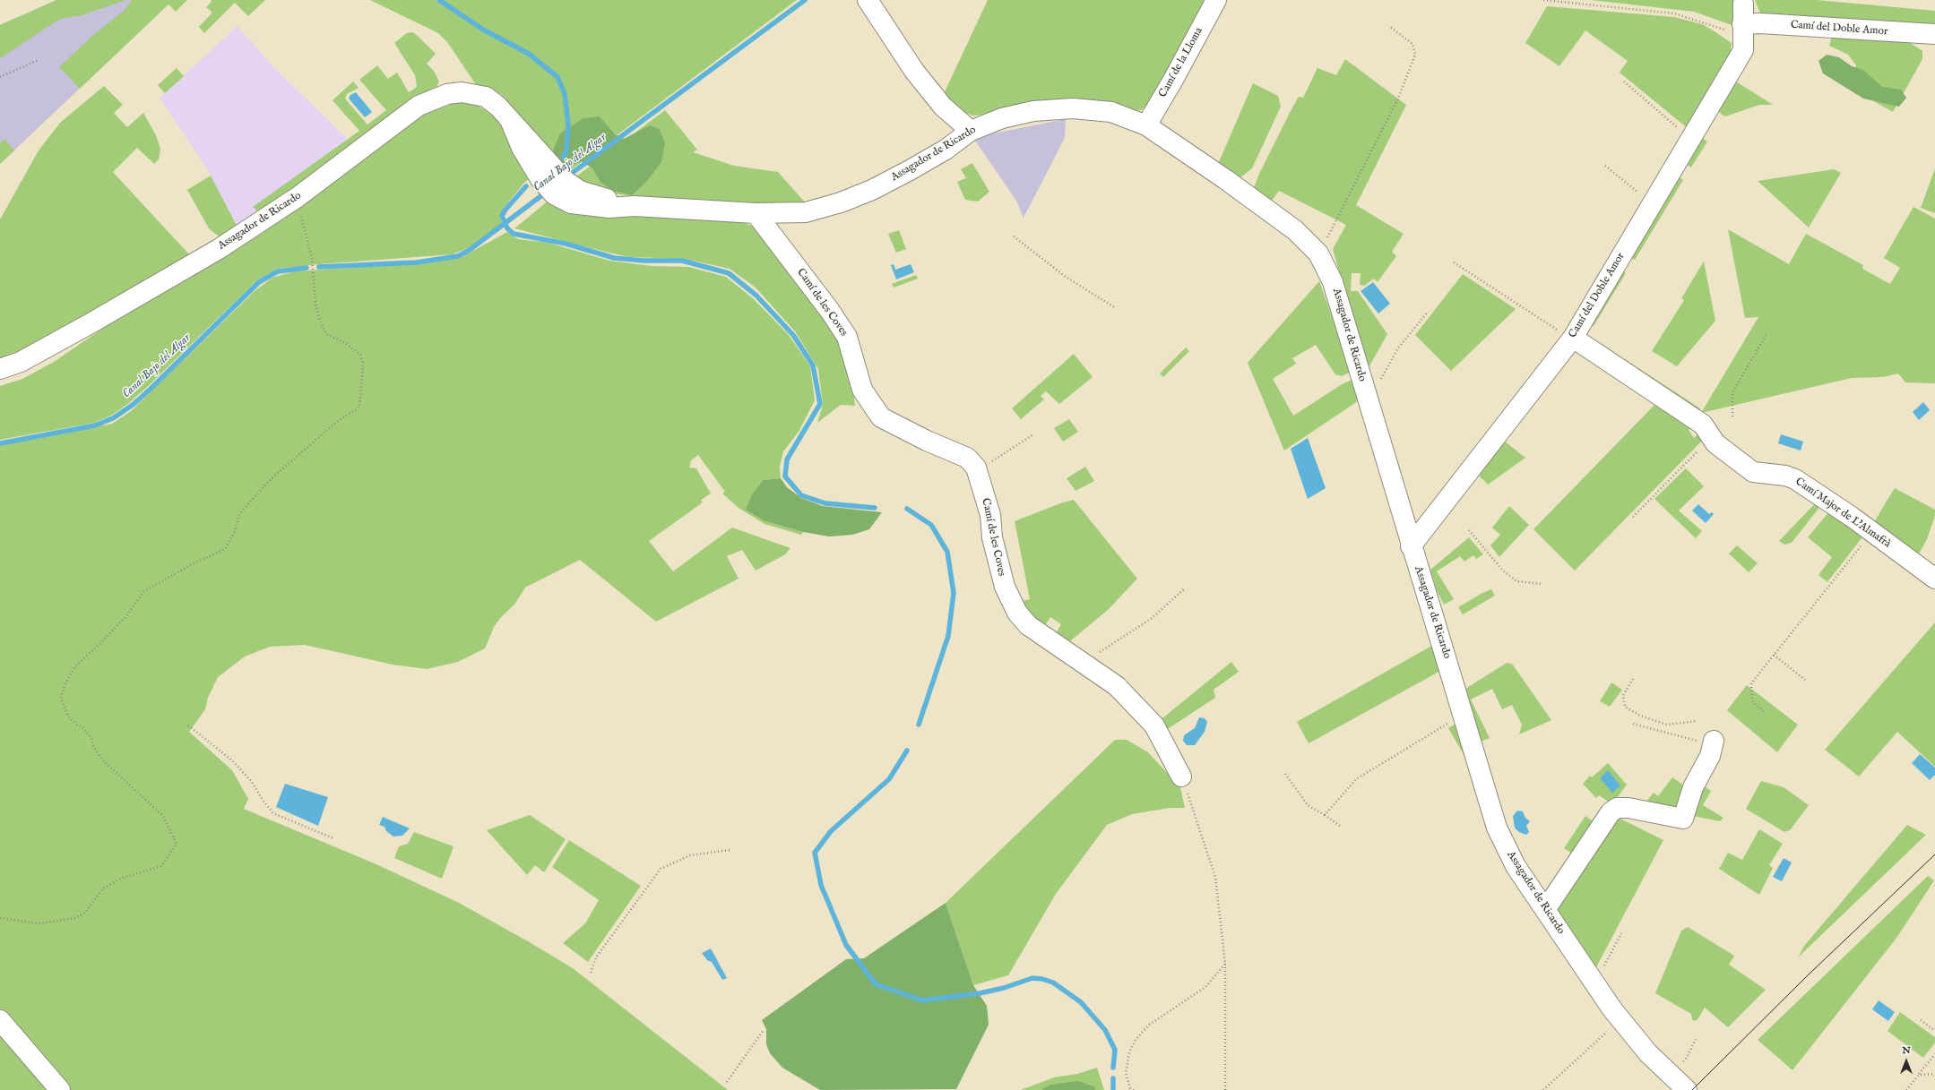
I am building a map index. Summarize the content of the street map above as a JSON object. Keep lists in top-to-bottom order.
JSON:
{
  "streets": {
    "street": [
      "Camí del Doble Amor",
      "Camí de la Lloma",
      "Assagador de Ricardo",
      "Camí de les Coves",
      "Camí Major de L'Almafrà"
    ]
  },
  "crossings": [
    ["Camí del Doble Amor", "Assagador de Ricardo"],
    ["Camí del Doble Amor", "Camí Major de L'Almafrà"],
    ["Camí de la Lloma", "Assagador de Ricardo"],
    ["Assagador de Ricardo", "Camí de les Coves"]
  ],
  "water": ["Canal Bajo del Algar"],
  "north": "top"
}
